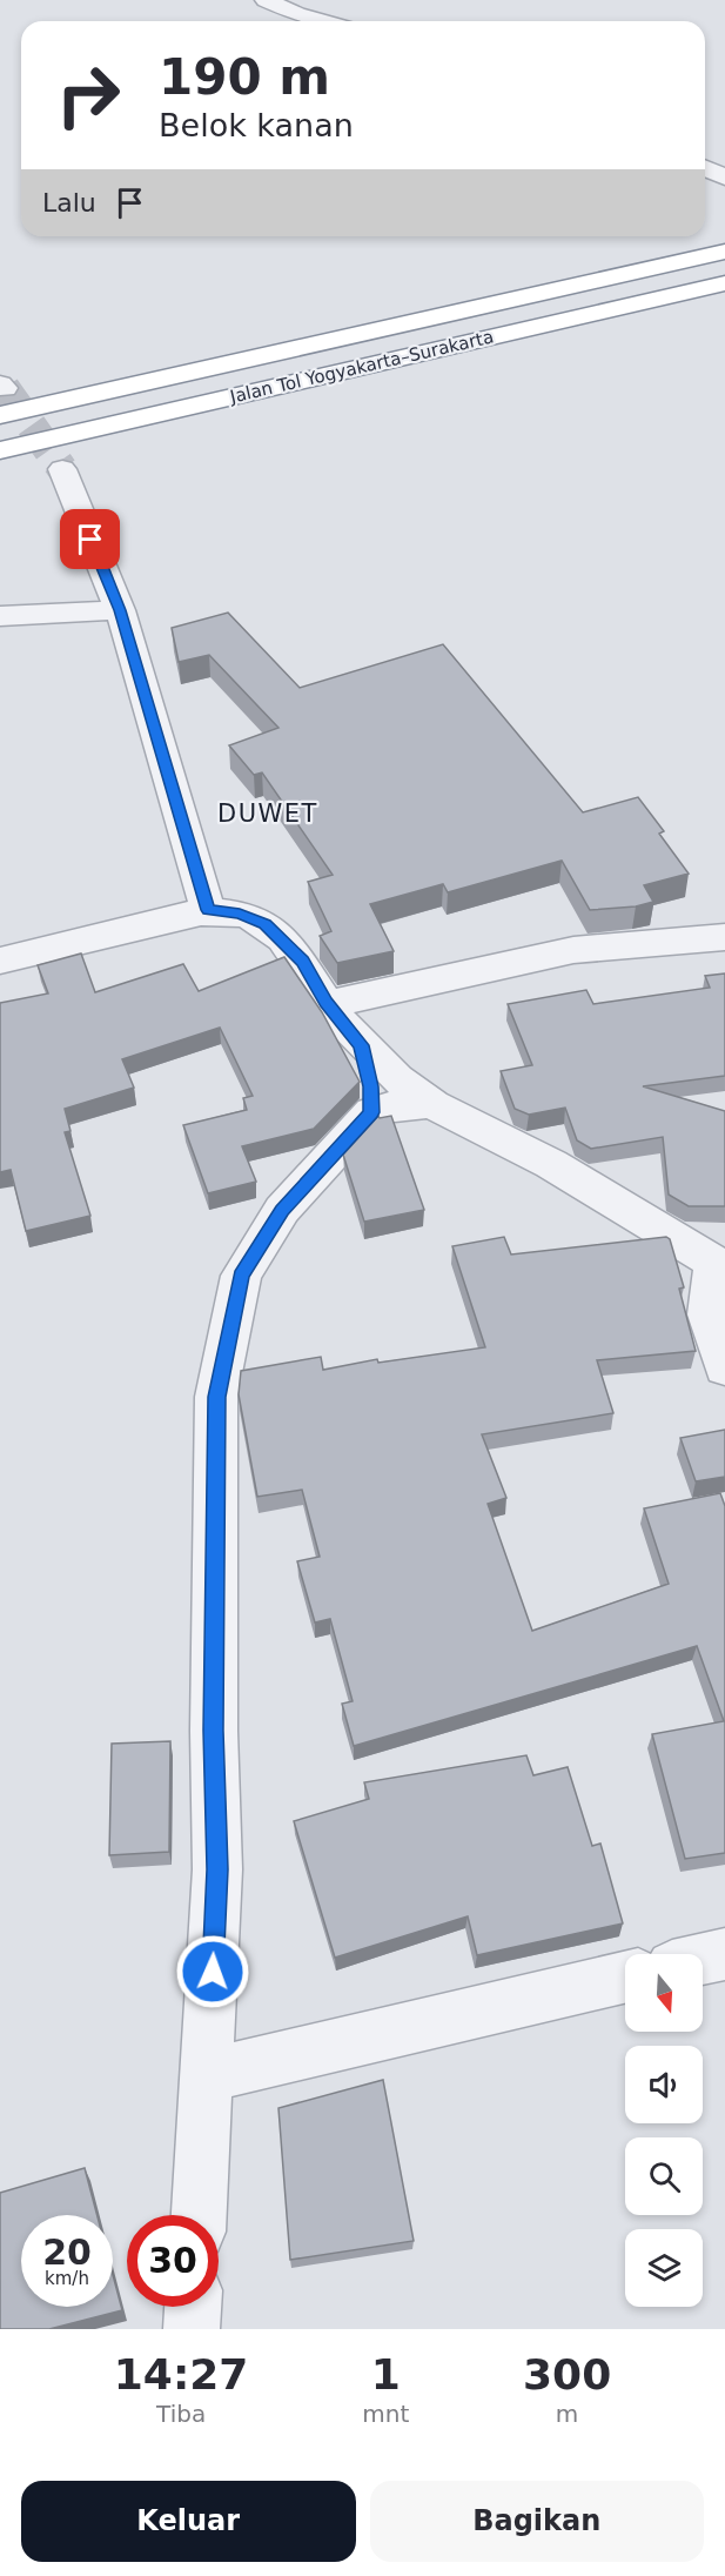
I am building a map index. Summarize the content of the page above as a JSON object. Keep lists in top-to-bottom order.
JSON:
{
  "streets": {
    "highway": ["Jalan Tol Yogyakarta–Surakarta"]
  },
  "districts": ["DUWET"],
  "north": "bottom",
  "page": {
    "turn": ["190 m", "Belok kanan"],
    "then": "Lalu",
    "speed": "20 km/h",
    "limit": "30",
    "eta": [
      "14:27",
      "Tiba",
      "1",
      "mnt",
      "300",
      "m"
    ],
    "buttons": ["Keluar", "Bagikan"]
  }
}
